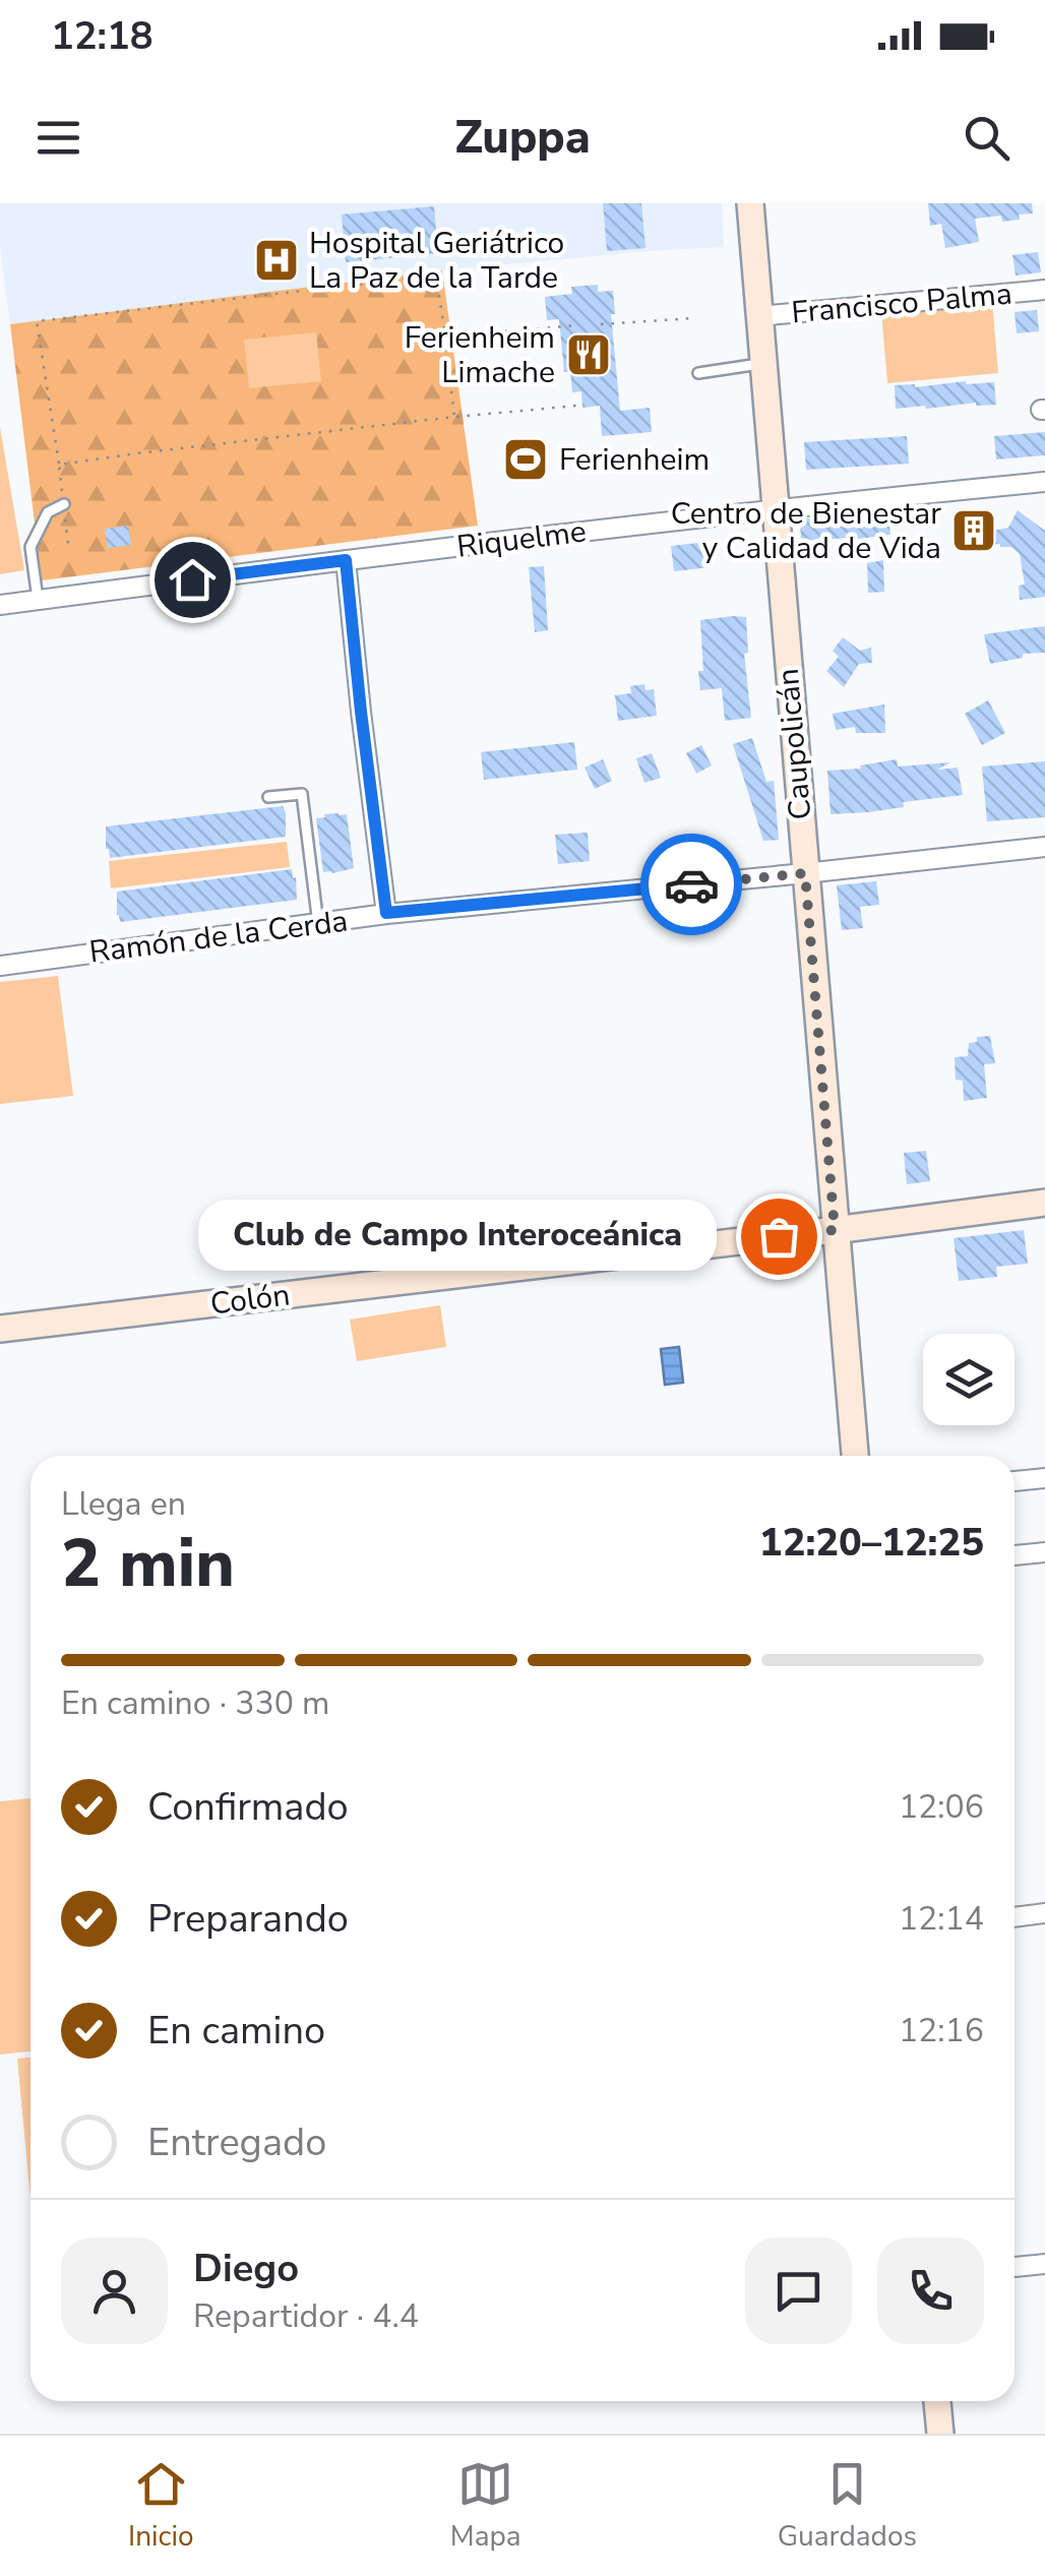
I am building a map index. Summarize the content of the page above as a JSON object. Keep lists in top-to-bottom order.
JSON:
{
  "streets": {
    "street": [
      "Francisco Palma",
      "Riquelme",
      "Caupolicán",
      "Ramón de la Cerda",
      "Colón"
    ]
  },
  "crossings": [
    ["Francisco Palma", "Caupolicán"],
    ["Riquelme", "Caupolicán"],
    ["Caupolicán", "Ramón de la Cerda"],
    ["Caupolicán", "Colón"]
  ],
  "places": {
    "hospital": ["Hospital Geriátrico La Paz de la Tarde"],
    "restaurant": ["Ferienheim Limache"],
    "sports": ["Ferienheim"],
    "building": ["Centro de Bienestar y Calidad de Vida"],
    "other": ["Club de Campo Interoceánica"]
  },
  "page": {
    "status": "12:18",
    "header": "Zuppa",
    "bubble": "Club de Campo Interoceánica",
    "heading": ["2 min", "Llega en", "12:20–12:25"],
    "panel": ["Diego", "Repartidor · 4.4"],
    "bar": "En camino · 330 m",
    "list": [
      ["Confirmado", "12:06"],
      ["Preparando", "12:14"],
      ["En camino", "12:16"],
      "Entregado"
    ],
    "tabs": ["Inicio", "Mapa", "Guardados"]
  }
}
